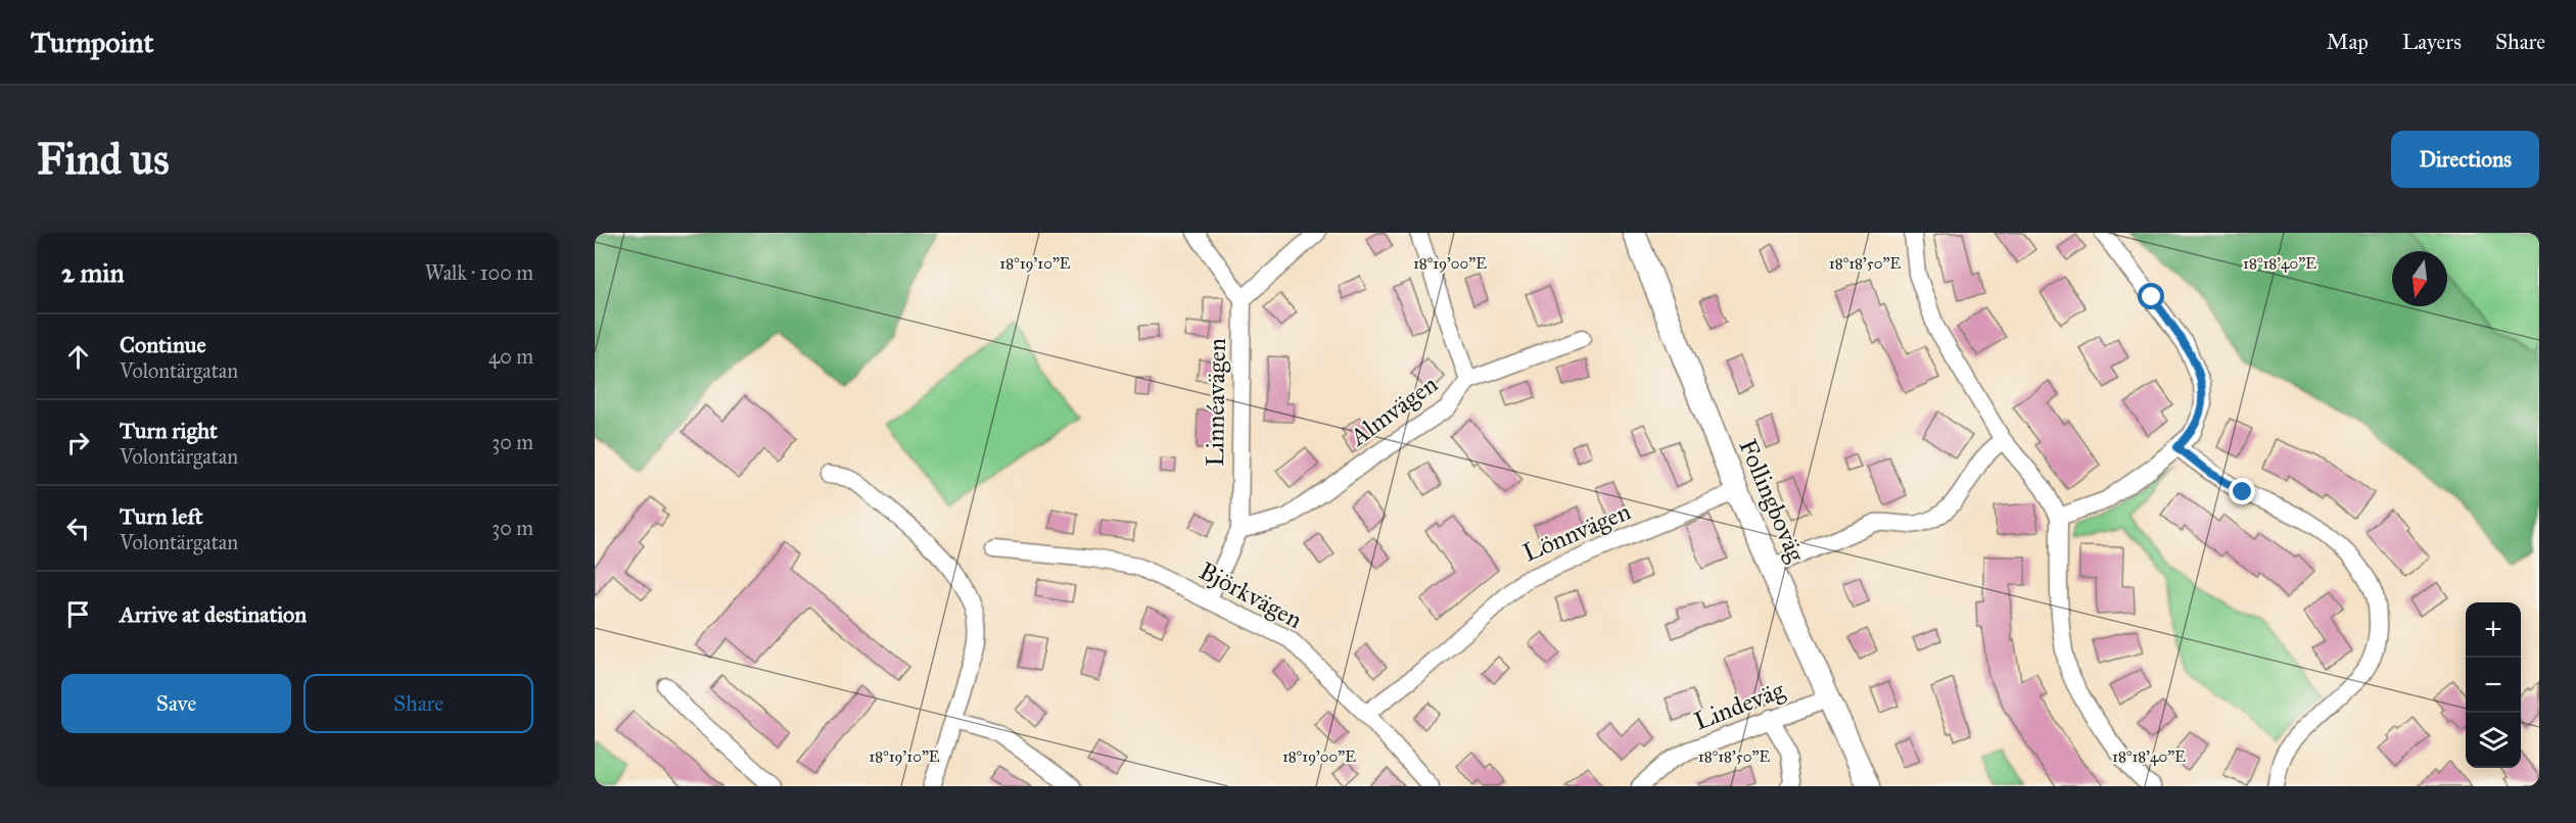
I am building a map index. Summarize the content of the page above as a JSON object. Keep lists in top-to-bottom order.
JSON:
{
  "streets": {
    "main road": ["Follingboväg"],
    "street": [
      "Linnéavägen",
      "Almvägen",
      "Lönnvägen",
      "Björkvägen",
      "Lindeväg"
    ]
  },
  "crossings": [
    ["Linnéavägen", "Almvägen"],
    ["Linnéavägen", "Björkvägen"],
    ["Follingboväg", "Lönnvägen"],
    ["Follingboväg", "Lindeväg"],
    ["Lönnvägen", "Björkvägen"]
  ],
  "north": "bottom",
  "page": {
    "header": "Turnpoint",
    "nav": ["Map", "Layers", "Share"],
    "buttons": [
      "Directions",
      ["Save", "Share"]
    ],
    "title": "Find us",
    "heading": ["2 min", "Walk · 100 m"],
    "list": [
      ["Continue", "Volontärgatan", "40 m"],
      ["Turn right", "Volontärgatan", "30 m"],
      ["Turn left", "Volontärgatan", "30 m"],
      "Arrive at destination"
    ],
    "map_buttons": ["+", "−"]
  },
  "coordinates": [
    "18°19'10\"E",
    "18°19'00\"E",
    "18°18'50\"E",
    "18°18'40\"E"
  ]
}
